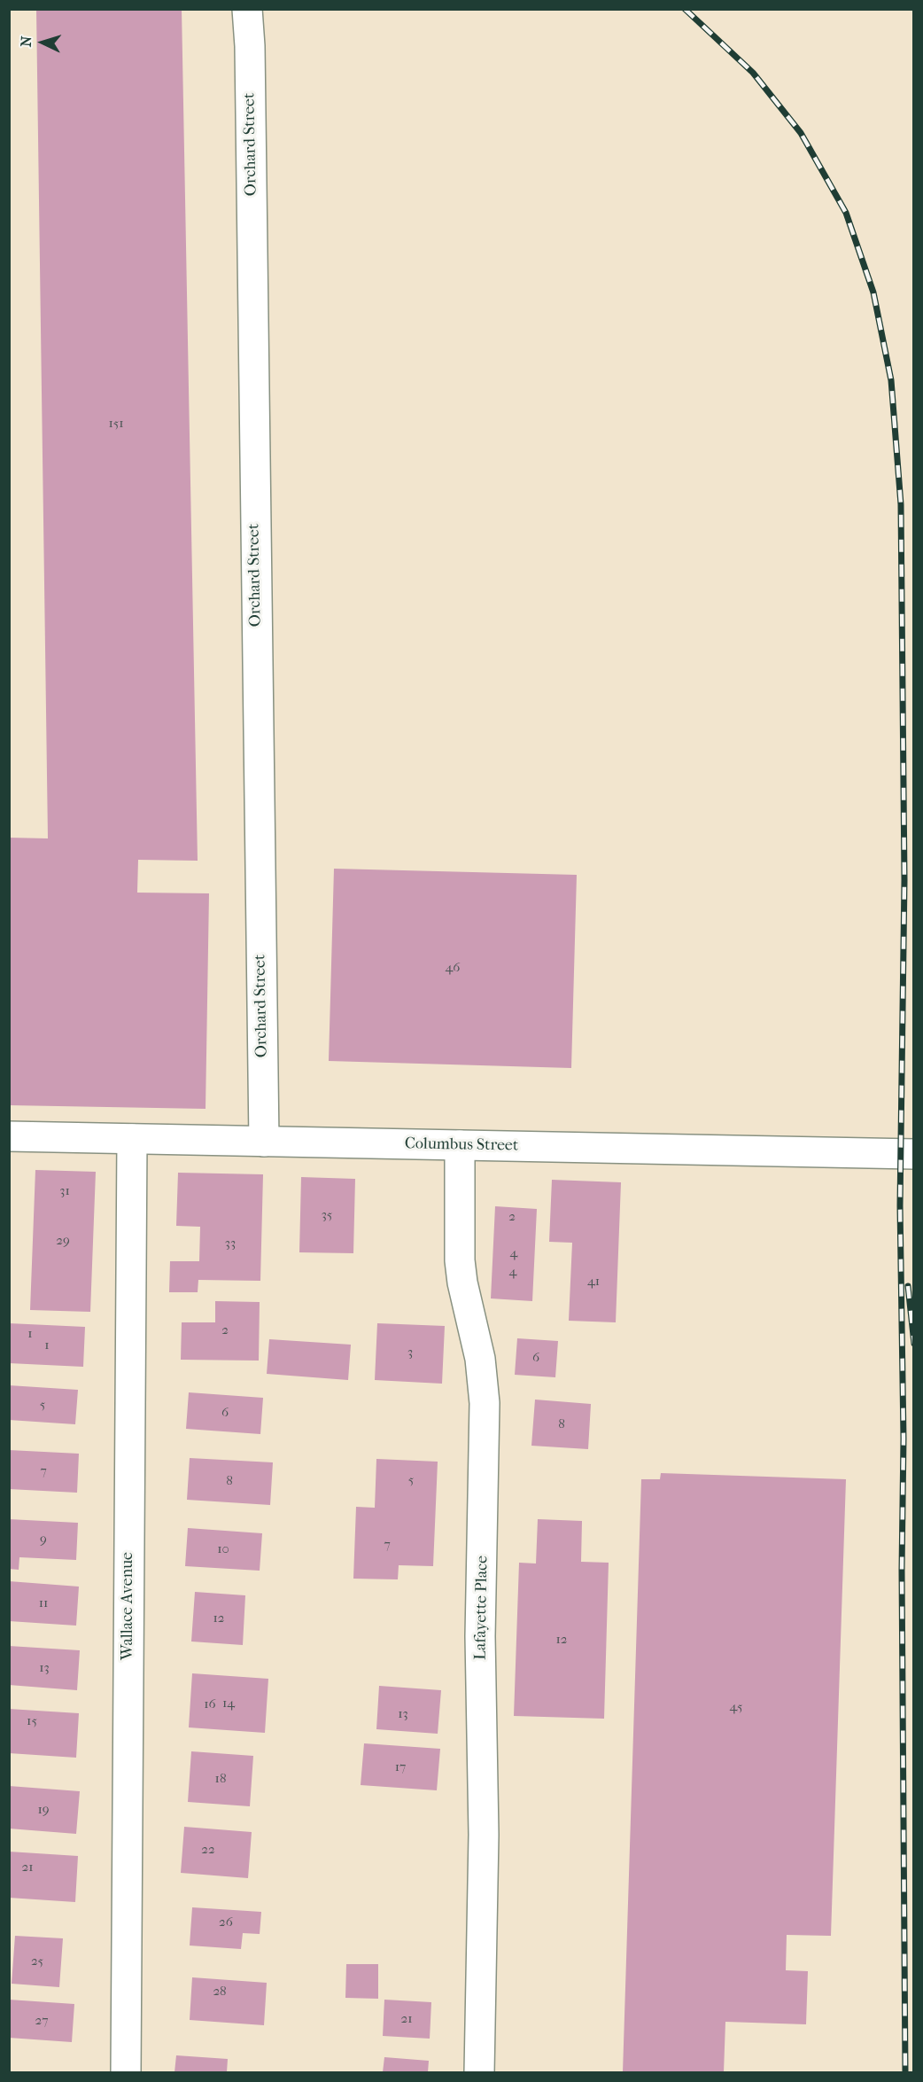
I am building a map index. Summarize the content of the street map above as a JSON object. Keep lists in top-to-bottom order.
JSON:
{
  "streets": {
    "street": [
      "Orchard Street",
      "Columbus Street",
      "Wallace Avenue",
      "Lafayette Place"
    ]
  },
  "crossings": [
    ["Orchard Street", "Columbus Street"],
    ["Columbus Street", "Wallace Avenue"],
    ["Columbus Street", "Lafayette Place"]
  ],
  "house_numbers": [
    "151",
    "46",
    "31",
    "35",
    "2",
    "29",
    "33",
    "4",
    "4",
    "41",
    "2",
    "1",
    "1",
    "3",
    "6",
    "5",
    "6",
    "8",
    "7",
    "5",
    "8",
    "9",
    "7",
    "10",
    "11",
    "12",
    "12",
    "13",
    "14",
    "16",
    "45",
    "13",
    "15",
    "17",
    "18",
    "19",
    "22",
    "21",
    "26",
    "25",
    "28",
    "21",
    "27"
  ],
  "north": "left"
}
